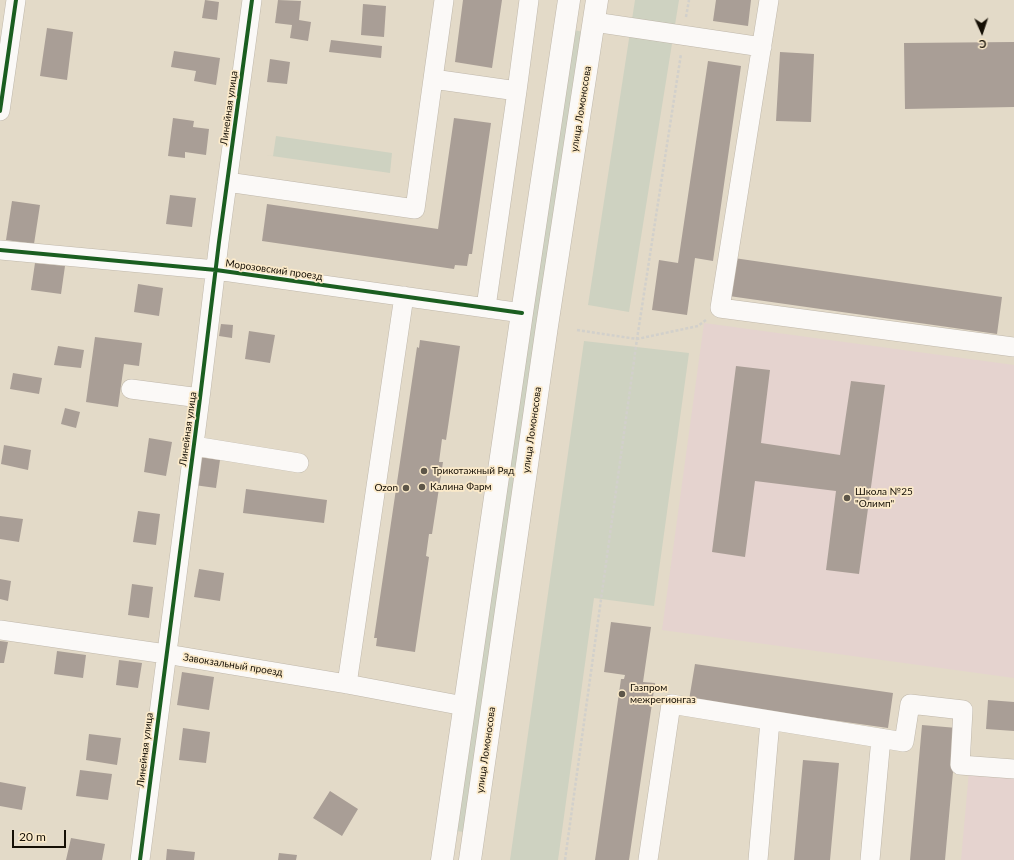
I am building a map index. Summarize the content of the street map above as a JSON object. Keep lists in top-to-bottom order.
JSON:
{
  "streets": {
    "main road": ["улица Ломоносова"],
    "street": ["Линейная улица", "Морозовский проезд", "Завокзальный проезд"]
  },
  "crossings": [
    ["Линейная улица", "Морозовский проезд"],
    ["Линейная улица", "Завокзальный проезд"]
  ],
  "places": [
    "Трикотажный Ряд",
    "Калина Фарм",
    "Ozon",
    "Школа №25 \"Олимп\"",
    "Газпром межрегионгаз"
  ],
  "scale_bar": "20 m",
  "north": "bottom"
}
